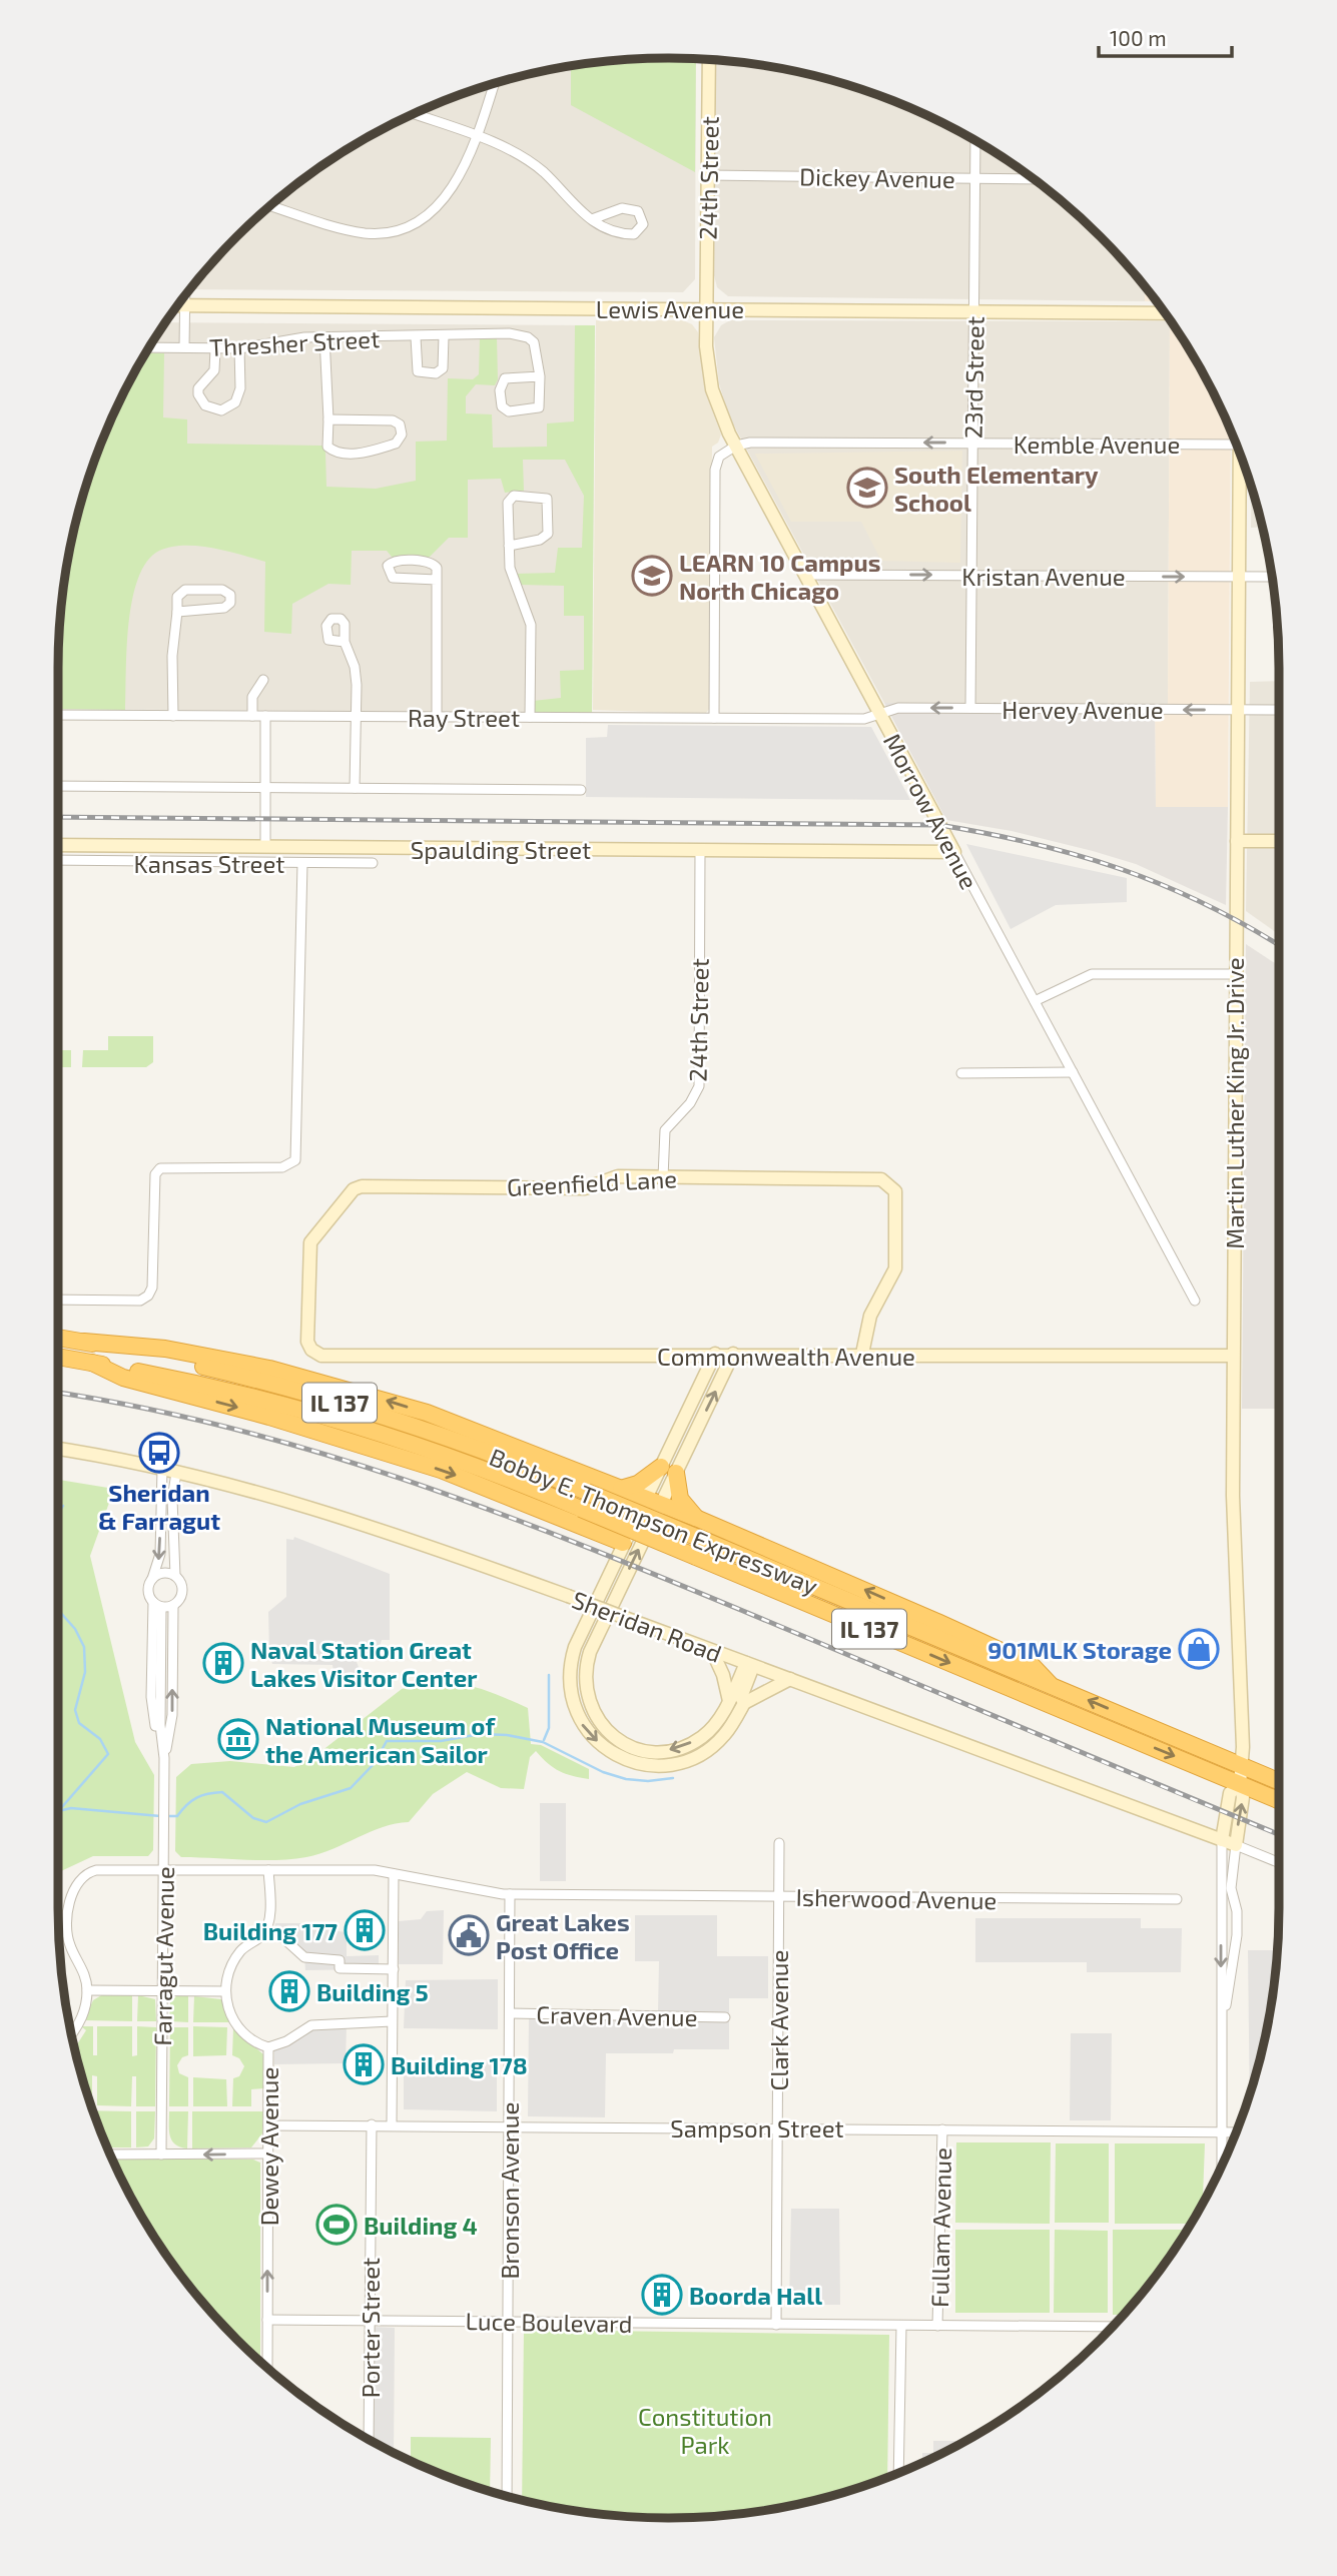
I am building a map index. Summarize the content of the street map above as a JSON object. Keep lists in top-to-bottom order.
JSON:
{
  "streets": {
    "highway": ["IL 137", "Bobby E. Thompson Expressway"],
    "street": [
      "Dickey Avenue",
      "24th Street",
      "Lewis Avenue",
      "Thresher Street",
      "23rd Street",
      "Kemble Avenue",
      "Kristan Avenue",
      "Hervey Avenue",
      "Ray Street",
      "Morrow Avenue",
      "Spaulding Street",
      "Kansas Street",
      "Martin Luther King Jr. Drive",
      "Greenfield Lane",
      "Commonwealth Avenue",
      "Sheridan Road",
      "Isherwood Avenue",
      "Farragut Avenue",
      "Craven Avenue",
      "Clark Avenue",
      "Sampson Street",
      "Dewey Avenue",
      "Bronson Avenue",
      "Fullam Avenue",
      "Luce Boulevard",
      "Porter Street"
    ]
  },
  "crossings": [
    ["Dickey Avenue", "24th Street"],
    ["Dickey Avenue", "23rd Street"],
    ["24th Street", "Lewis Avenue"],
    ["24th Street", "Morrow Avenue"],
    ["24th Street", "Spaulding Street"],
    ["24th Street", "Greenfield Lane"],
    ["Lewis Avenue", "23rd Street"],
    ["Lewis Avenue", "Morrow Avenue"],
    ["23rd Street", "Kemble Avenue"],
    ["23rd Street", "Kristan Avenue"],
    ["23rd Street", "Hervey Avenue"],
    ["Kemble Avenue", "Morrow Avenue"],
    ["Kristan Avenue", "Morrow Avenue"],
    ["Kristan Avenue", "Martin Luther King Jr. Drive"],
    ["Hervey Avenue", "Ray Street"],
    ["Hervey Avenue", "Morrow Avenue"],
    ["Hervey Avenue", "Martin Luther King Jr. Drive"],
    ["Ray Street", "Morrow Avenue"],
    ["Morrow Avenue", "Spaulding Street"],
    ["Martin Luther King Jr. Drive", "Commonwealth Avenue"],
    ["Martin Luther King Jr. Drive", "IL 137"],
    ["Martin Luther King Jr. Drive", "Bobby E. Thompson Expressway"],
    ["Martin Luther King Jr. Drive", "Sheridan Road"],
    ["Greenfield Lane", "Commonwealth Avenue"],
    ["IL 137", "Bobby E. Thompson Expressway"],
    ["Isherwood Avenue", "Clark Avenue"],
    ["Isherwood Avenue", "Bronson Avenue"],
    ["Craven Avenue", "Bronson Avenue"],
    ["Clark Avenue", "Sampson Street"],
    ["Clark Avenue", "Luce Boulevard"],
    ["Sampson Street", "Dewey Avenue"],
    ["Sampson Street", "Bronson Avenue"],
    ["Sampson Street", "Fullam Avenue"],
    ["Sampson Street", "Porter Street"],
    ["Dewey Avenue", "Luce Boulevard"],
    ["Bronson Avenue", "Luce Boulevard"],
    ["Fullam Avenue", "Luce Boulevard"],
    ["Luce Boulevard", "Porter Street"]
  ],
  "one_way": [
    "Kemble Avenue",
    "Kristan Avenue",
    "Hervey Avenue",
    "Dewey Avenue"
  ],
  "parks": ["Constitution Park"],
  "places": {
    "school or university": ["South Elementary School", "LEARN 10 Campus North Chicago"],
    "bus stop": ["Sheridan & Farragut"],
    "shop": ["901MLK Storage"],
    "building": [
      "Naval Station Great Lakes Visitor Center",
      "Building 177",
      "Building 5",
      "Building 178",
      "Boorda Hall"
    ],
    "museum": ["National Museum of the American Sailor"],
    "public building": ["Great Lakes Post Office"],
    "sports": ["Building 4"]
  },
  "scale_bar": "100 m"
}
